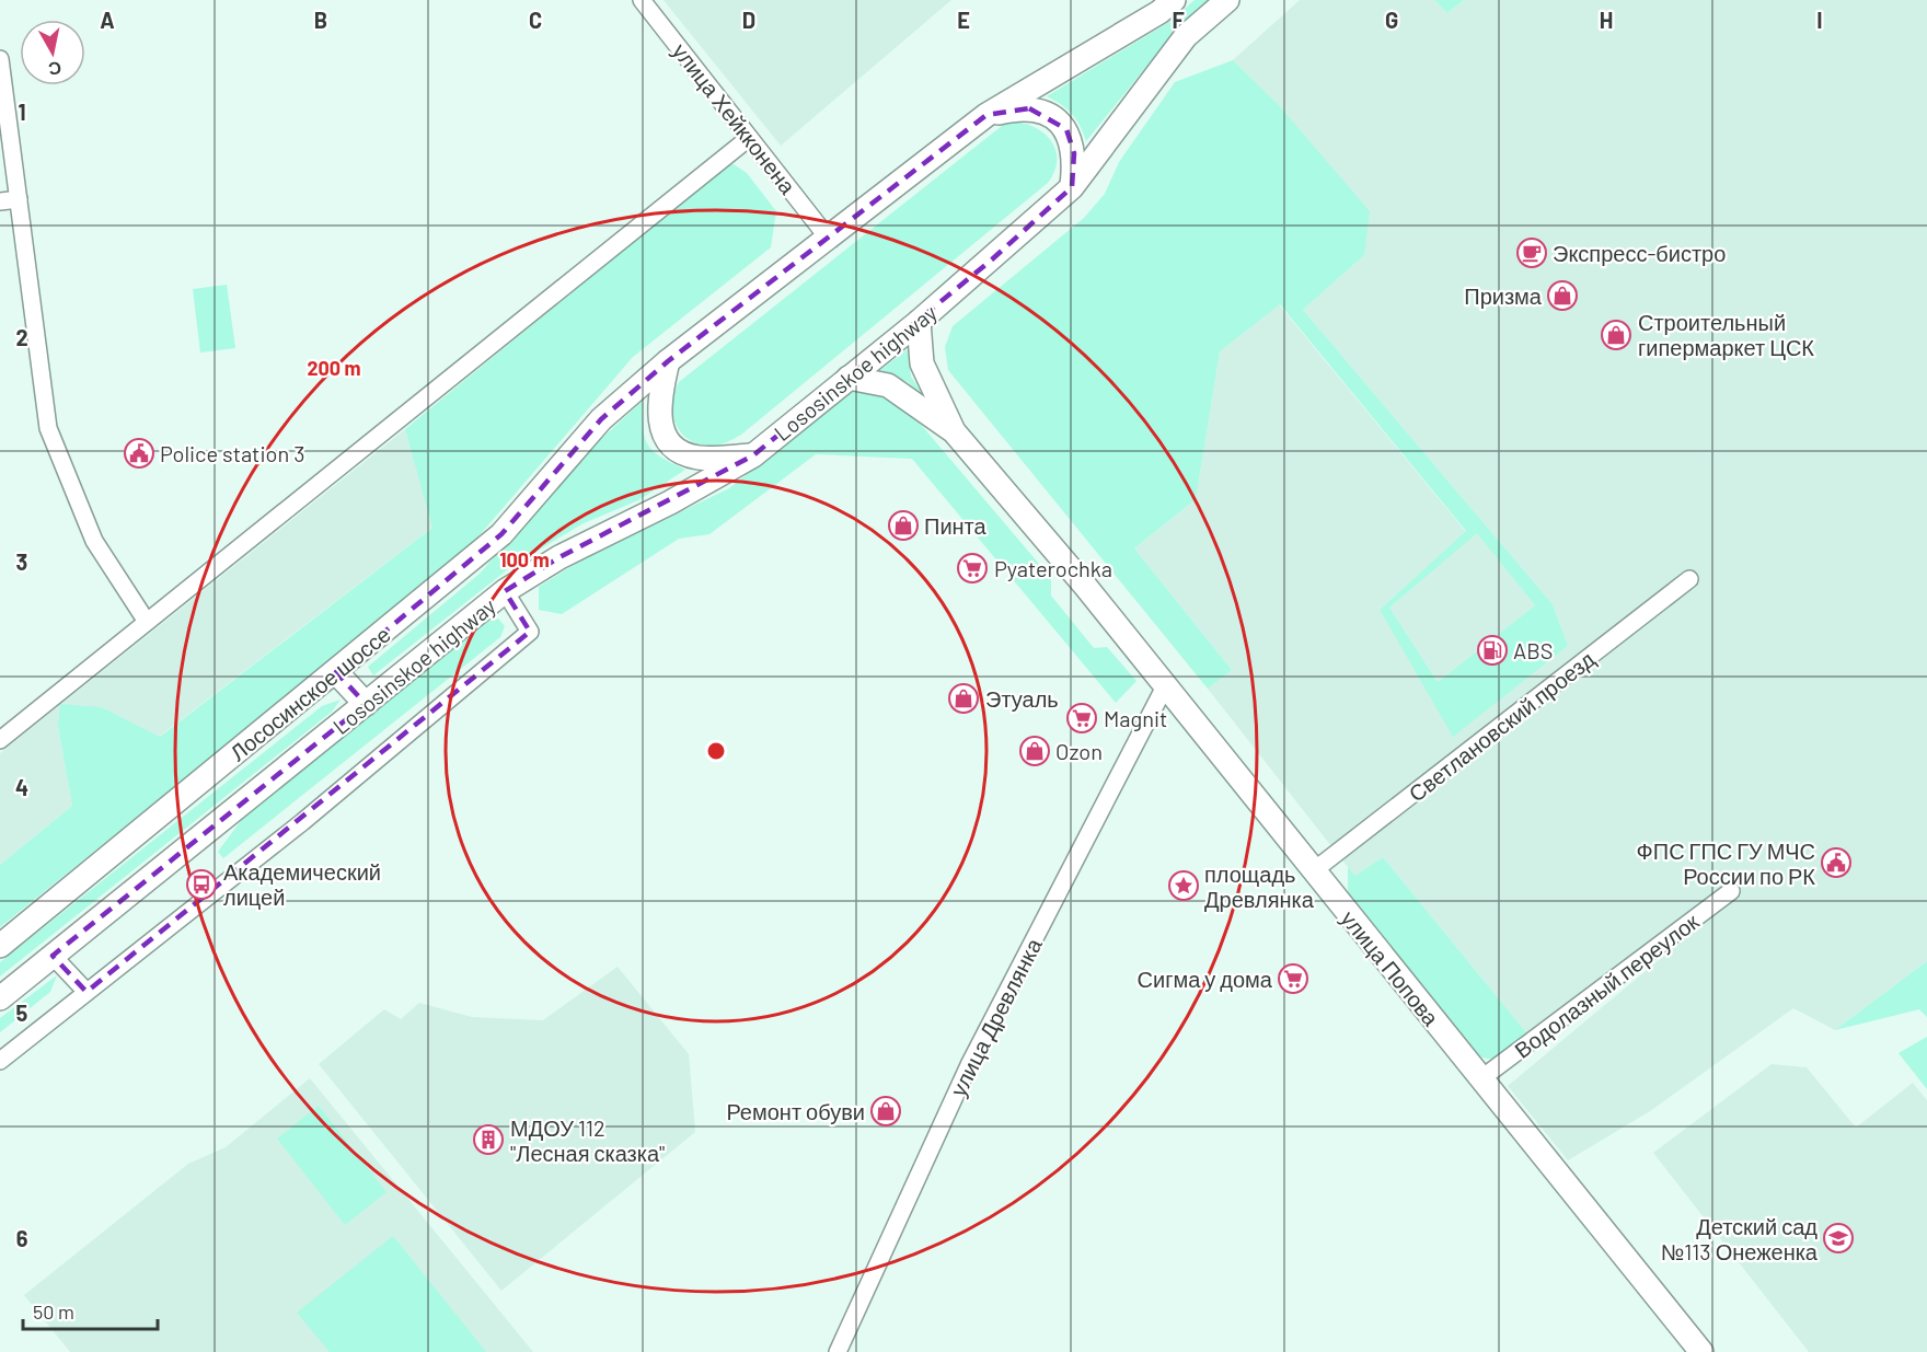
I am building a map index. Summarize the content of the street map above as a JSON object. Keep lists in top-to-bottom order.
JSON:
{
  "streets": {
    "street": [
      "улица Хейкконена",
      "Lososinskoe highway",
      "Лососинское шоссе",
      "Светлановский проезд",
      "улица Попова",
      "Водолазный переулок",
      "улица Древлянка"
    ]
  },
  "crossings": [
    ["улица Хейкконена", "Lososinskoe highway"],
    ["Lososinskoe highway", "Лососинское шоссе"],
    ["Lososinskoe highway", "улица Попова"],
    ["Светлановский проезд", "улица Попова"],
    ["улица Попова", "Водолазный переулок"],
    ["улица Попова", "улица Древлянка"]
  ],
  "places": {
    "cafe": ["Экспресс-бистро"],
    "shop": [
      "Призма",
      "Строительный гипермаркет ЦСК",
      "Пинта",
      "Этуаль",
      "Ozon",
      "Ремонт обуви"
    ],
    "public building": ["Police station 3", "ФПС ГПС ГУ МЧС России по РК"],
    "supermarket": ["Pyaterochka", "Magnit", "Сигма у дома"],
    "fuel station": ["ABS"],
    "bus stop": ["Академический лицей"],
    "place": ["площадь Древлянка"],
    "building": ["МДОУ 112 \"Лесная сказка\""],
    "school or university": ["Детский сад №113 Онеженка"]
  },
  "scale_bar": "50 m",
  "north": "bottom",
  "grid": {
    "columns": [
      "A",
      "B",
      "C",
      "D",
      "E",
      "F",
      "G",
      "H",
      "I"
    ],
    "rows": [
      "1",
      "2",
      "3",
      "4",
      "5",
      "6"
    ]
  },
  "rings": ["200 m", "100 m"]
}
